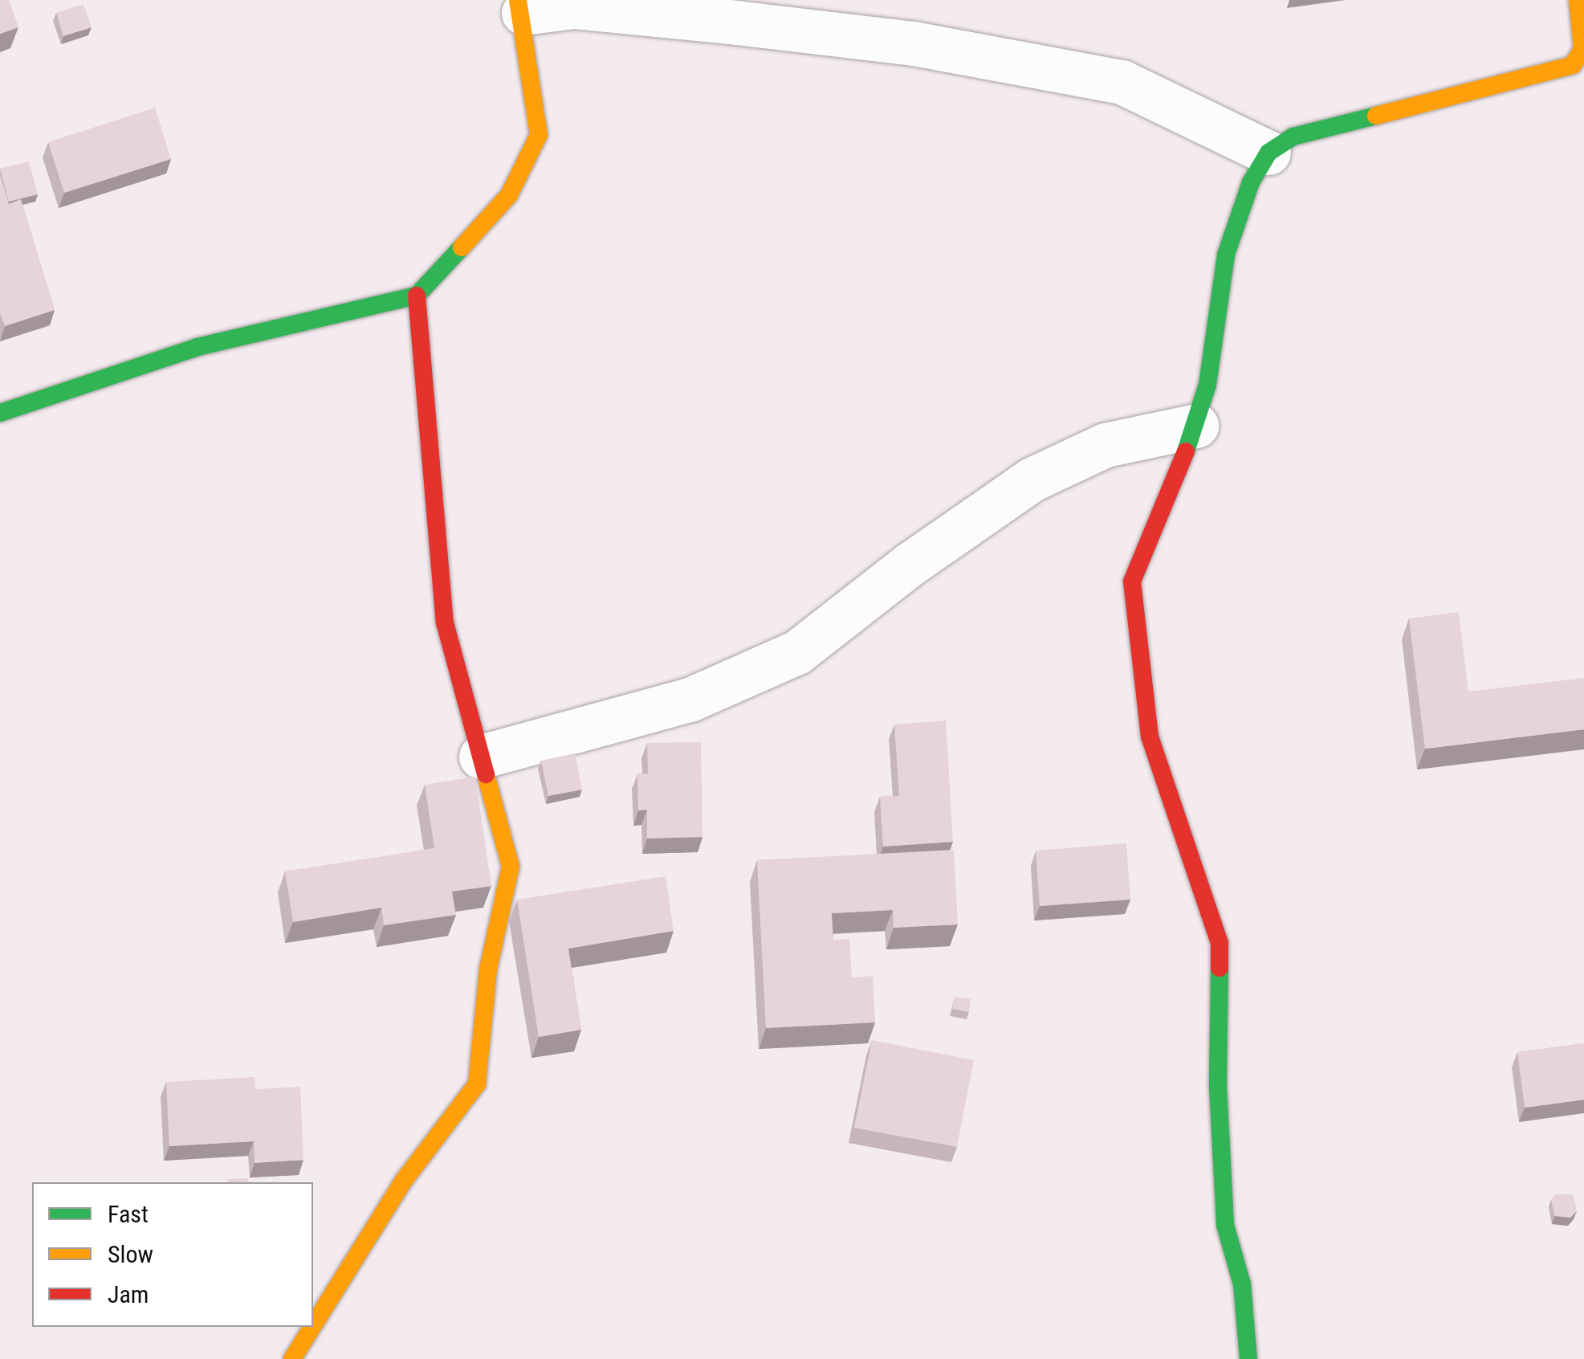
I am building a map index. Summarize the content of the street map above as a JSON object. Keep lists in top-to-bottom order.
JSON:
{
  "legend": ["Fast", "Slow", "Jam"]
}
